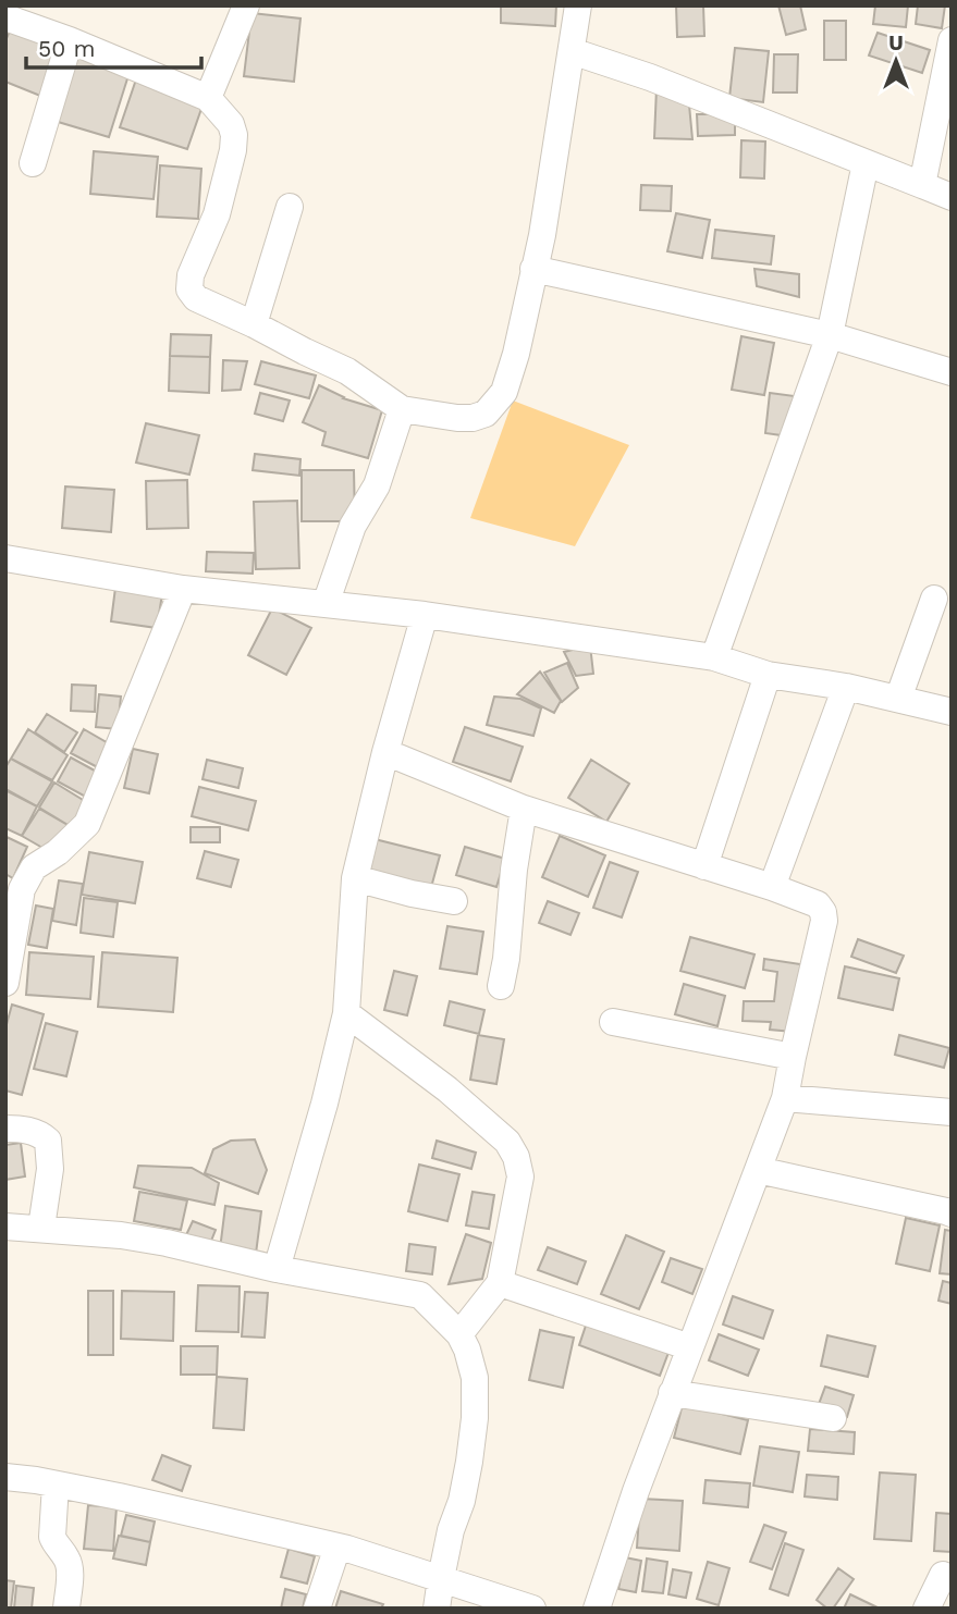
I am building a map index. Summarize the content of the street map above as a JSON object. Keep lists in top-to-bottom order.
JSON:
{
  "scale_bar": "50 m",
  "north": "top"
}
